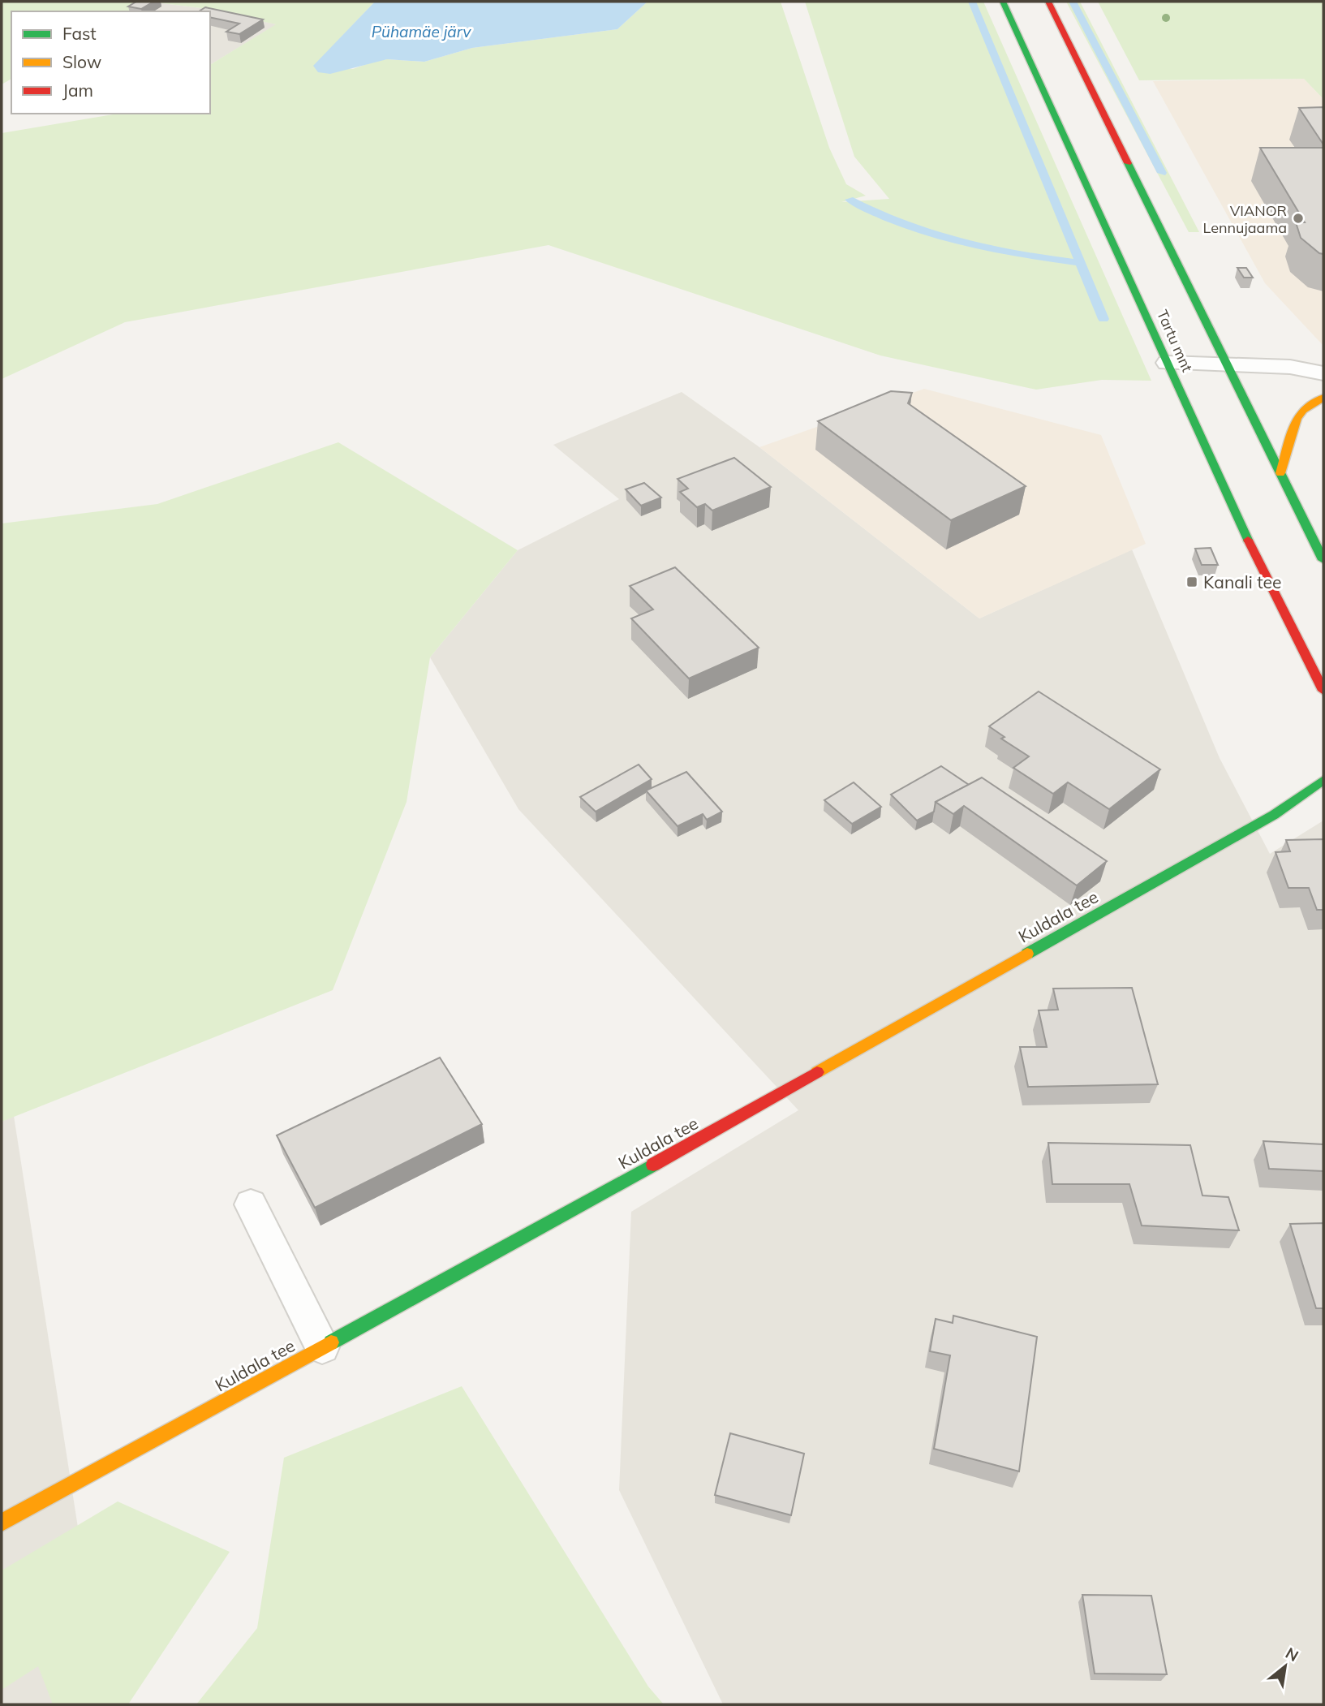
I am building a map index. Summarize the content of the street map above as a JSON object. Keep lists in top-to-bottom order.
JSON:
{
  "streets": {
    "main road": ["Tartu mnt", "Kuldala tee"]
  },
  "water": ["Pühamäe järv"],
  "places": {
    "other": ["VIANOR Lennujaama"],
    "transit": ["Kanali tee"]
  },
  "legend": ["Fast", "Slow", "Jam"],
  "north": "top right"
}
